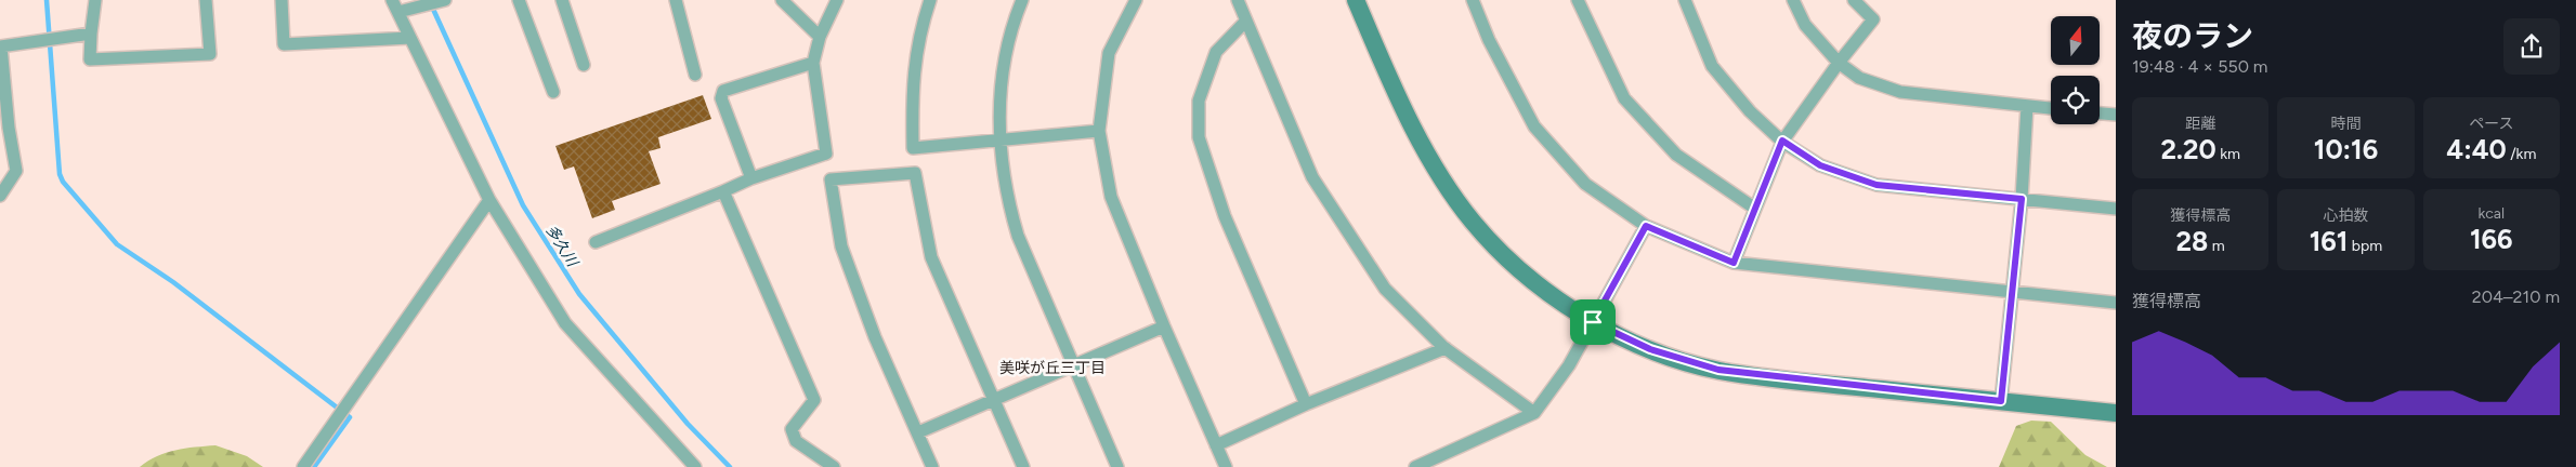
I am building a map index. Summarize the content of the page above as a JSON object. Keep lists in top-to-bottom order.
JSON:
{
  "districts": ["美咲が丘三丁目"],
  "water": ["多久川"],
  "north": "top",
  "page": {
    "heading": ["夜のラン", "19:48 · 4 × 550 m"],
    "stats": [
      ["距離", "2.20 km"],
      ["時間", "10:16"],
      ["ペース", "4:40 /km"],
      ["獲得標高", "28 m"],
      ["心拍数", "161 bpm"],
      ["kcal", "166"]
    ],
    "chart": ["獲得標高", "204–210 m"]
  }
}
